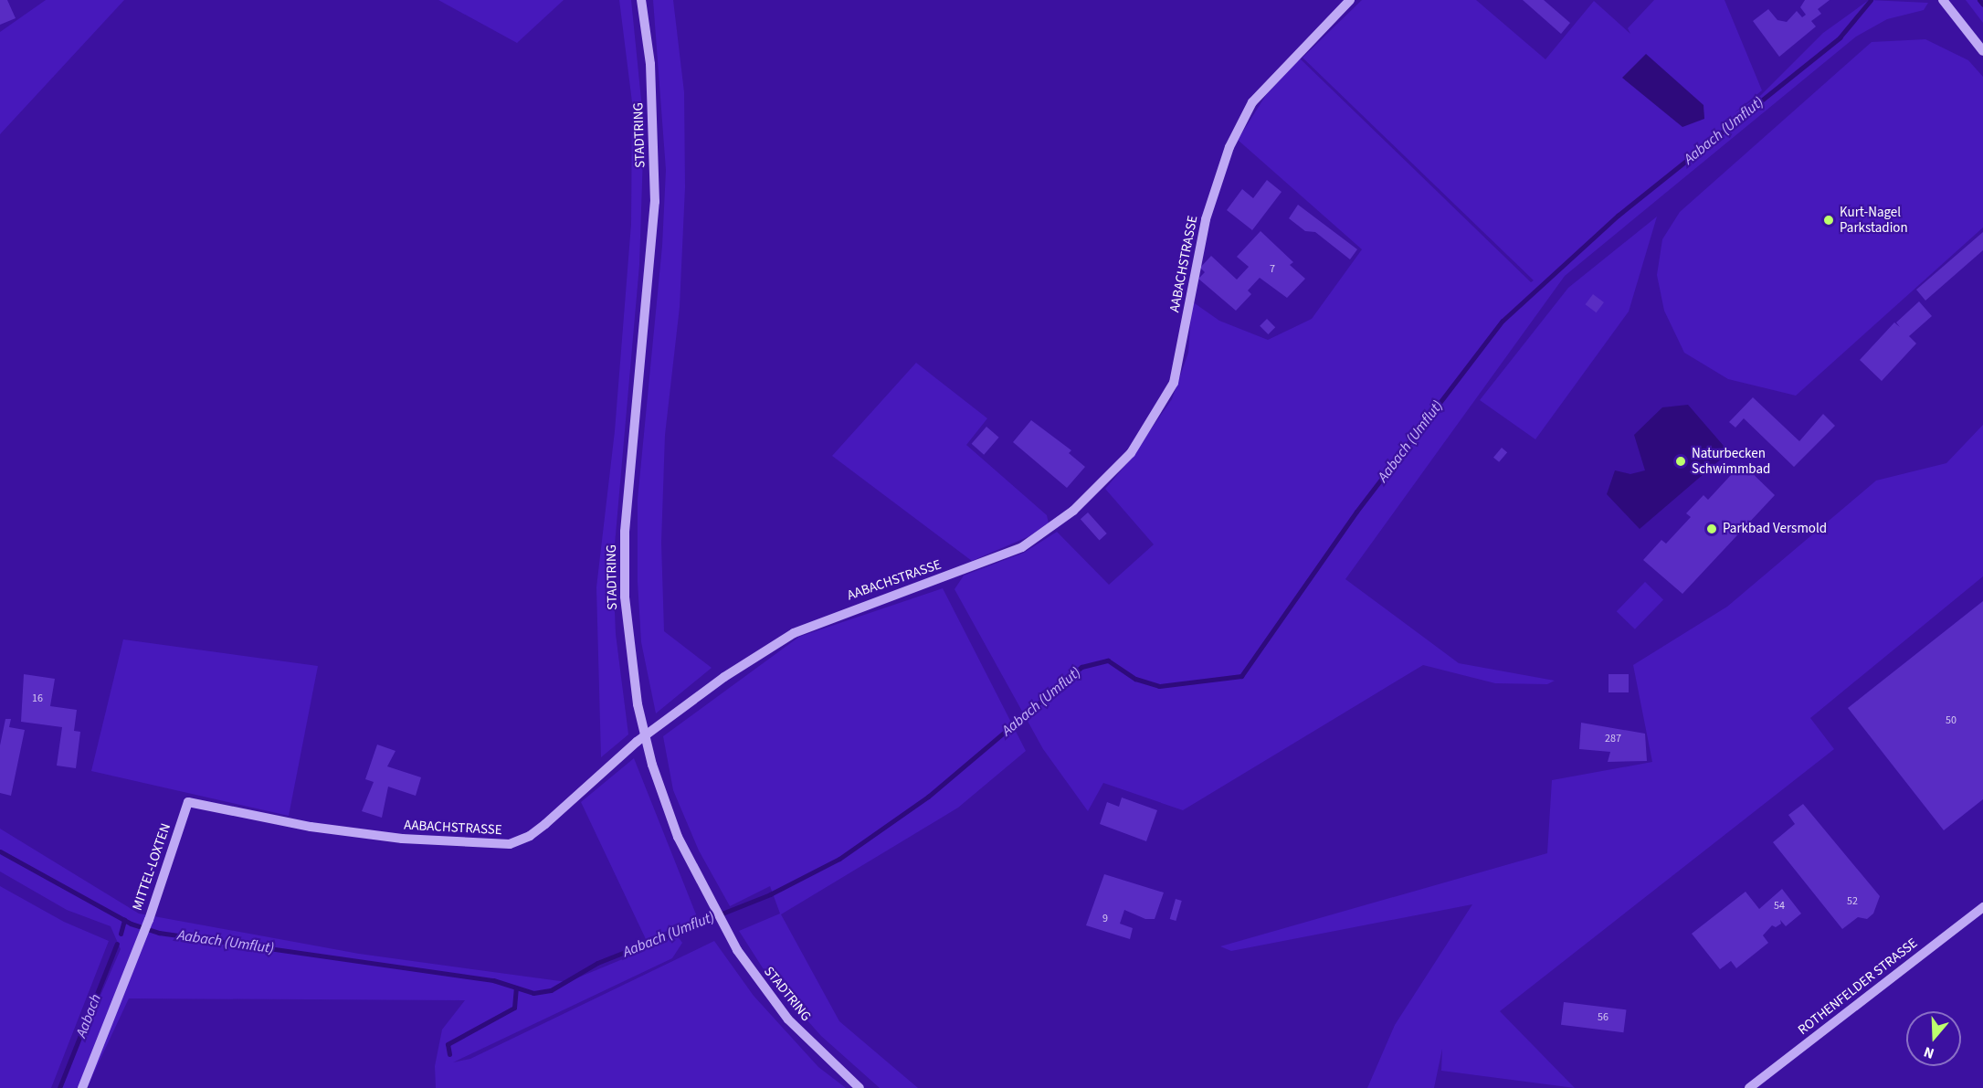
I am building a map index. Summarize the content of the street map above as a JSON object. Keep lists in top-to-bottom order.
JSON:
{
  "streets": {
    "street": [
      "STADTRING",
      "AABACHSTRASSE",
      "MITTEL-LOXTEN",
      "ROTHENFELDER STRASSE"
    ]
  },
  "crossings": [
    ["AABACHSTRASSE", "MITTEL-LOXTEN"]
  ],
  "water": ["Aabach (Umflut)", "Aabach"],
  "places": ["Kurt-Nagel Parkstadion", "Naturbecken Schwimmbad", "Parkbad Versmold"],
  "house_numbers": [
    "7",
    "16",
    "50",
    "287",
    "52",
    "54",
    "9",
    "56"
  ],
  "north": "bottom"
}
